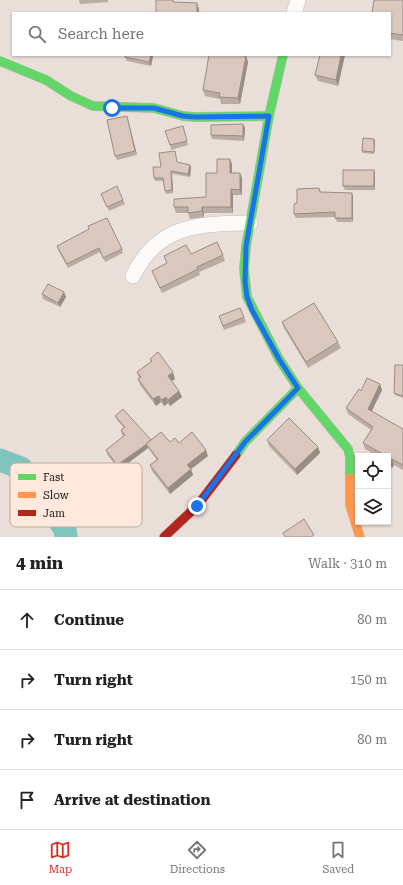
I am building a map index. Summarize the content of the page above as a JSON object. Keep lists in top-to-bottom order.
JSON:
{
  "legend": ["Fast", "Slow", "Jam"],
  "page": {
    "search": "Search here",
    "heading": ["4 min", "Walk · 310 m"],
    "list": [
      ["Continue", "80 m"],
      ["Turn right", "150 m"],
      ["Turn right", "80 m"],
      "Arrive at destination"
    ],
    "nav": ["Map", "Directions", "Saved"]
  }
}
